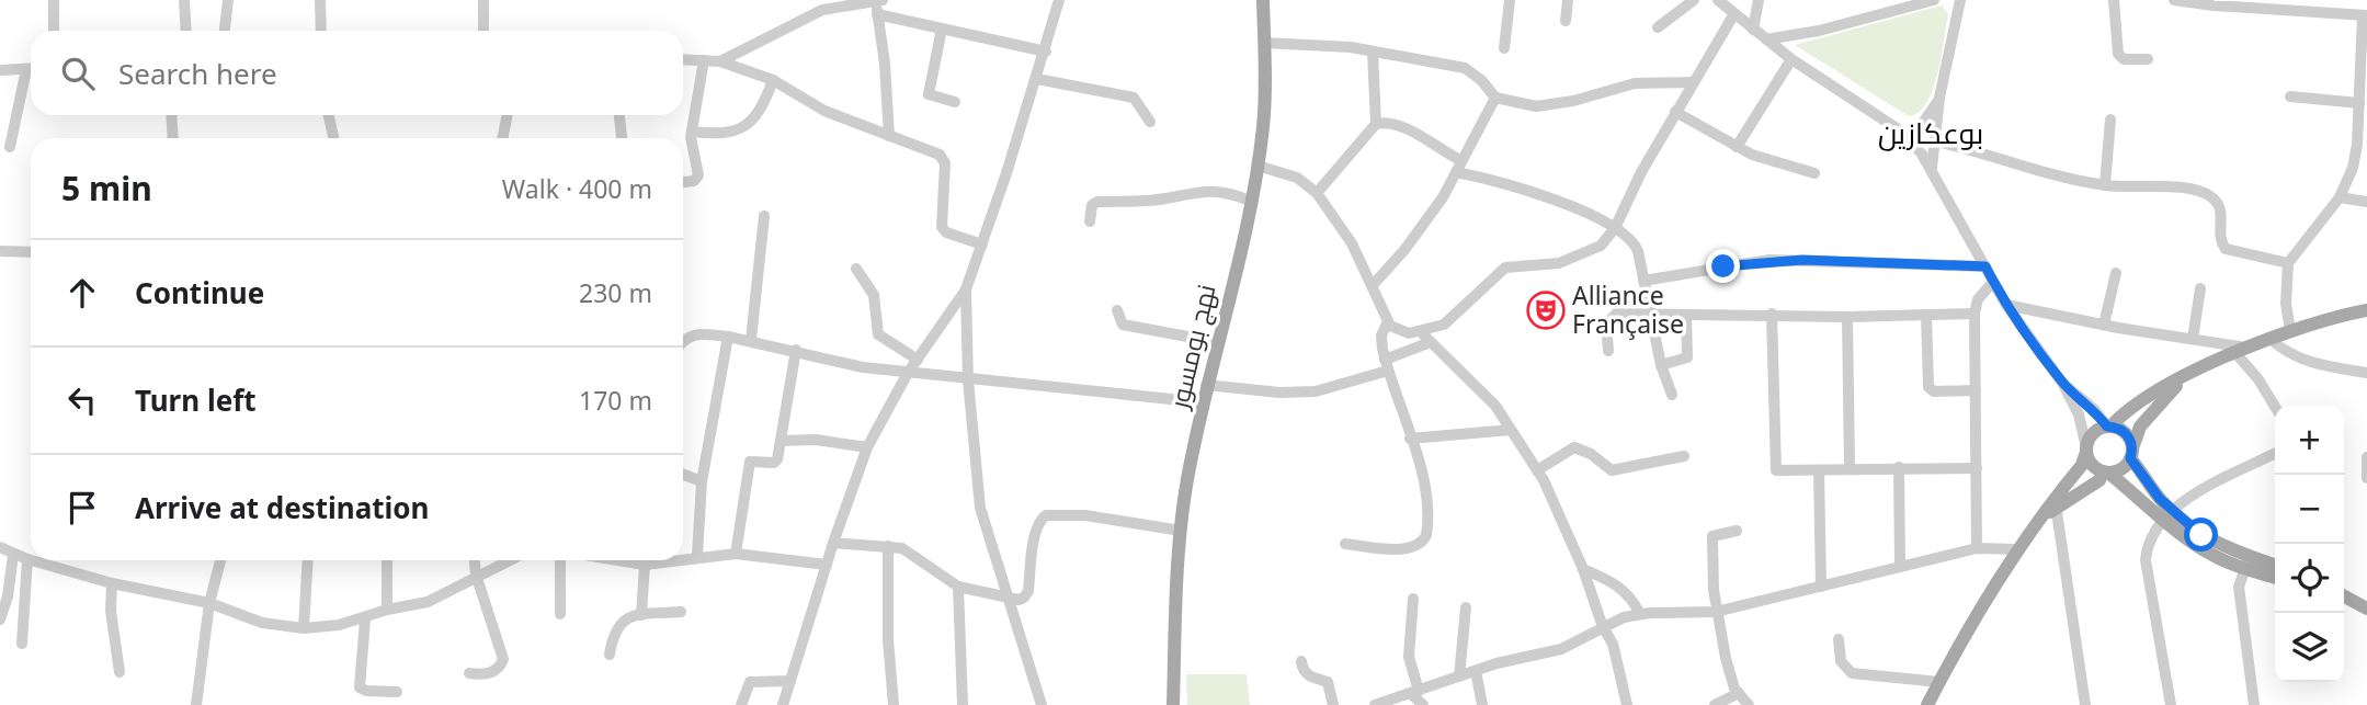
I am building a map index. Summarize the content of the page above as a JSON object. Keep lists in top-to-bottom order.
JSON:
{
  "streets": {
    "main road": ["نهج بومسور"]
  },
  "districts": ["بوعكازين"],
  "places": {
    "theatre": ["Alliance Française"]
  },
  "page": {
    "search": "Search here",
    "heading": ["5 min", "Walk · 400 m"],
    "list": [
      ["Continue", "230 m"],
      ["Turn left", "170 m"],
      "Arrive at destination"
    ],
    "map_buttons": ["+", "−"]
  }
}
